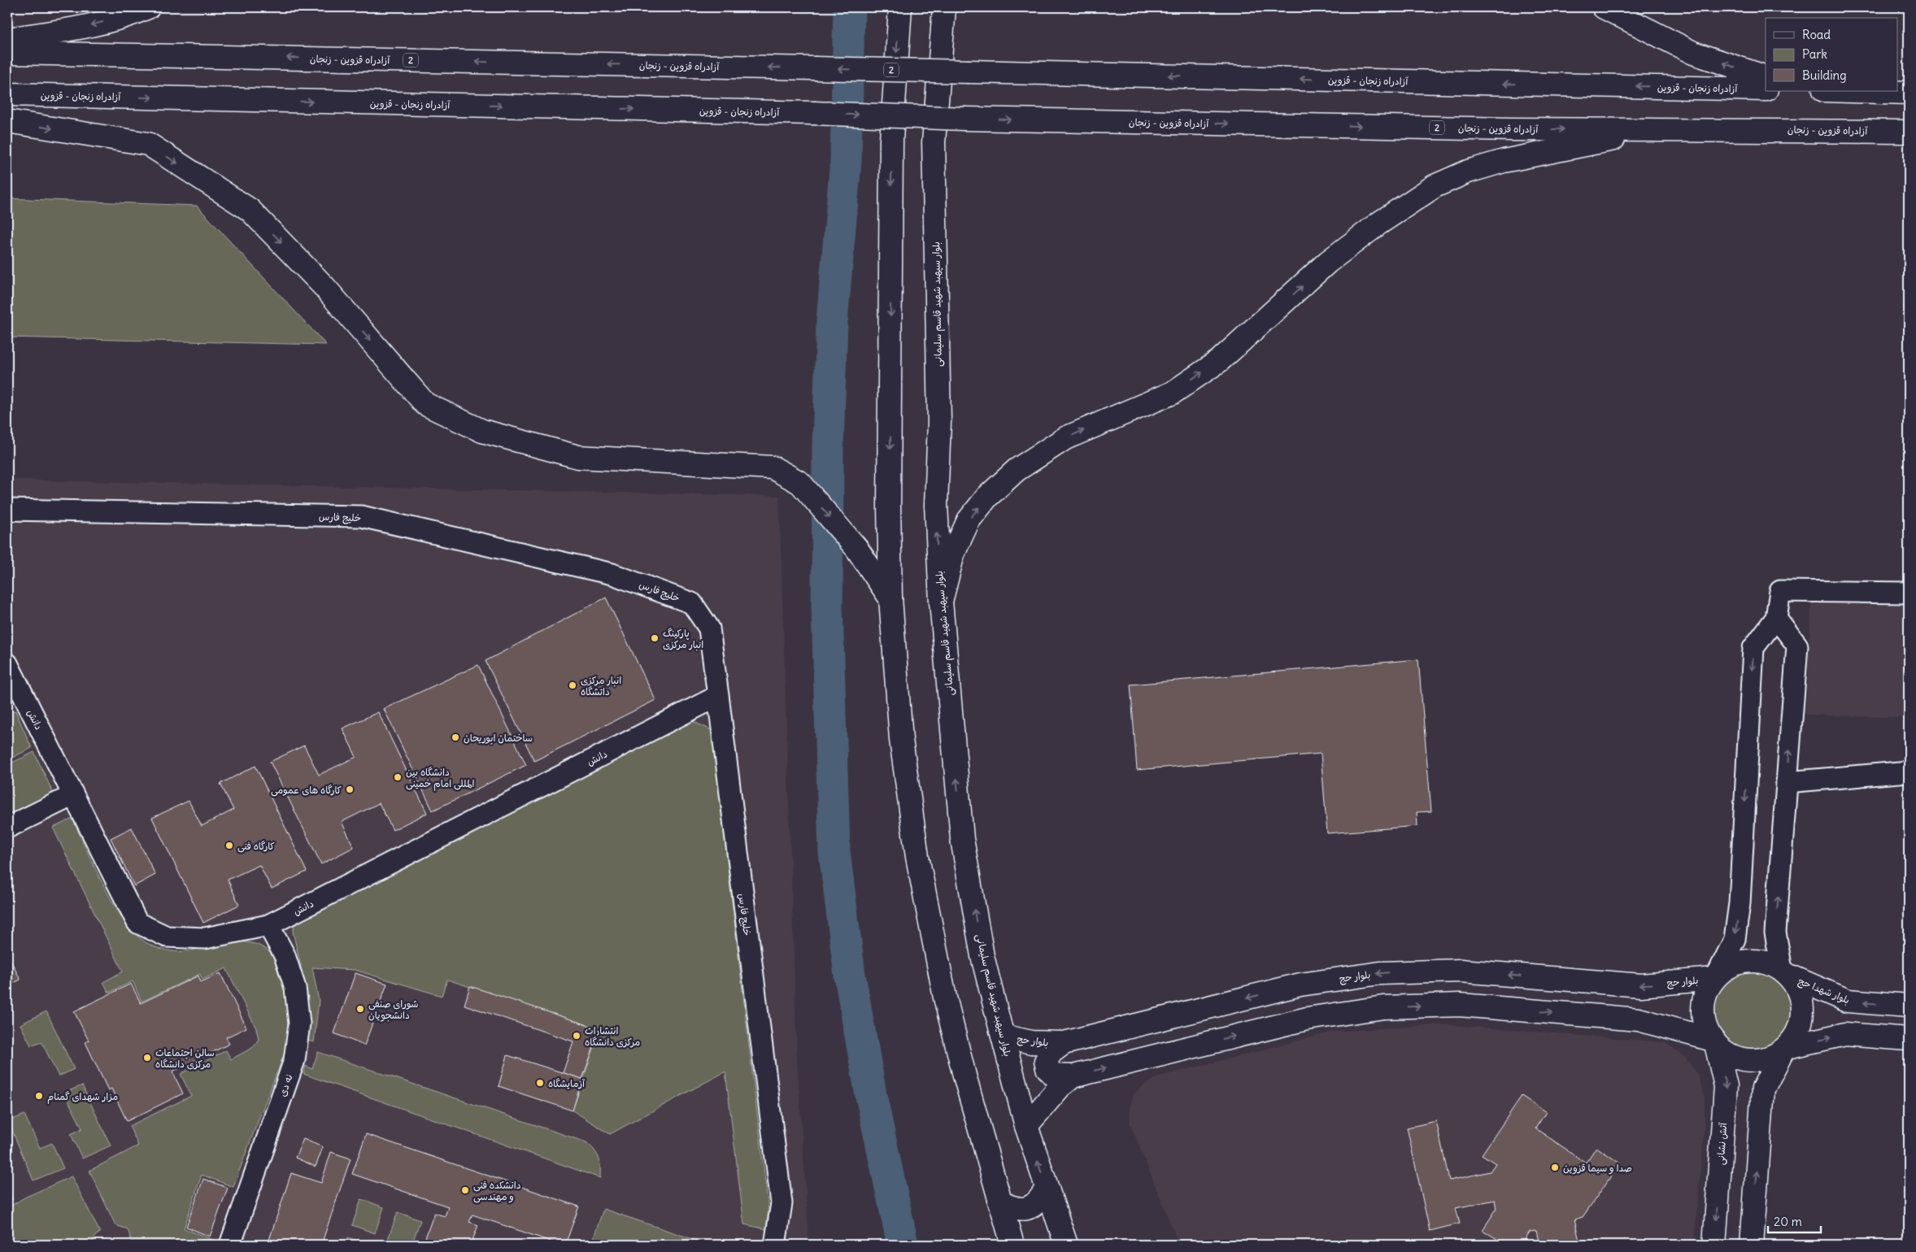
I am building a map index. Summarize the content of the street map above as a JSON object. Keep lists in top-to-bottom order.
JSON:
{
  "streets": {
    "main road": [
      "آزادراه قزوین - زنجان",
      "2",
      "آزادراه زنجان - قزوین",
      "بلوار سپهبد شهید قاسم سلیمانی",
      "بلوار حج",
      "بلوار شهدا حج",
      "آتش نشانی"
    ],
    "street": ["خلیج فارس", "دانش", "نه دی"]
  },
  "crossings": [
    ["آزادراه قزوین - زنجان", "آزادراه زنجان - قزوین"],
    ["بلوار سپهبد شهید قاسم سلیمانی", "بلوار حج"],
    ["خلیج فارس", "دانش"],
    ["دانش", "نه دی"],
    ["بلوار حج", "بلوار شهدا حج"],
    ["بلوار حج", "آتش نشانی"],
    ["بلوار شهدا حج", "آتش نشانی"]
  ],
  "places": [
    "پارکینگ انبار مرکزی",
    "انبار مرکزی داتشگاه",
    "ساختمان ابوریحان",
    "دانشگاه بین المللی امام خمینی",
    "کارگاه های عمومی",
    "کارگاه فنی",
    "شورای صنفی دانشجویان",
    "انتشارات مرکزی دانشگاه",
    "سالن اجتماعات مرکزی دانشگاه",
    "آزمایشگاه",
    "مزار شهدای گمنام",
    "صدا و سیما قزوین",
    "دانشکده فنی و مهندسی"
  ],
  "legend": ["Road", "Park", "Building"],
  "scale_bar": "20 m"
}
